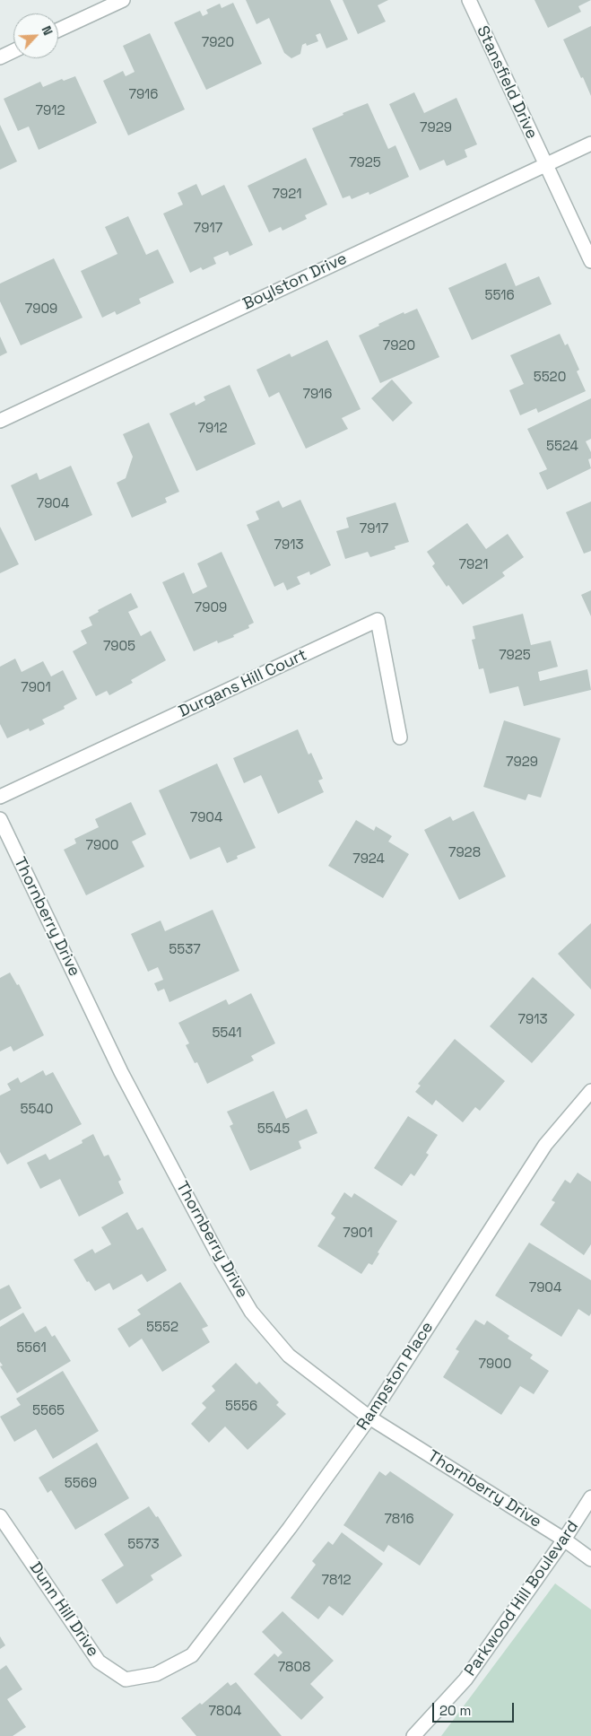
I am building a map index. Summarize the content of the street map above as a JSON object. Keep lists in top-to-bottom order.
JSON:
{
  "streets": {
    "street": [
      "Stansfield Drive",
      "Boylston Drive",
      "Durgans Hill Court",
      "Thornberry Drive",
      "Rampston Place",
      "Parkwood Hill Boulevard",
      "Dunn Hill Drive"
    ]
  },
  "crossings": [
    ["Stansfield Drive", "Boylston Drive"],
    ["Thornberry Drive", "Rampston Place"],
    ["Thornberry Drive", "Parkwood Hill Boulevard"],
    ["Rampston Place", "Dunn Hill Drive"]
  ],
  "house_numbers": [
    "7920",
    "7916",
    "7912",
    "7929",
    "7925",
    "7921",
    "7917",
    "5516",
    "7909",
    "7920",
    "5520",
    "7916",
    "7912",
    "5524",
    "7904",
    "7917",
    "7913",
    "7921",
    "7909",
    "7905",
    "7925",
    "7901",
    "7929",
    "7904",
    "7900",
    "7928",
    "7924",
    "5537",
    "7913",
    "5541",
    "5540",
    "5545",
    "7901",
    "7904",
    "5552",
    "5561",
    "7900",
    "5556",
    "5565",
    "5569",
    "7816",
    "5573",
    "7812",
    "7808",
    "7804"
  ],
  "scale_bar": "20 m",
  "north": "top right"
}
